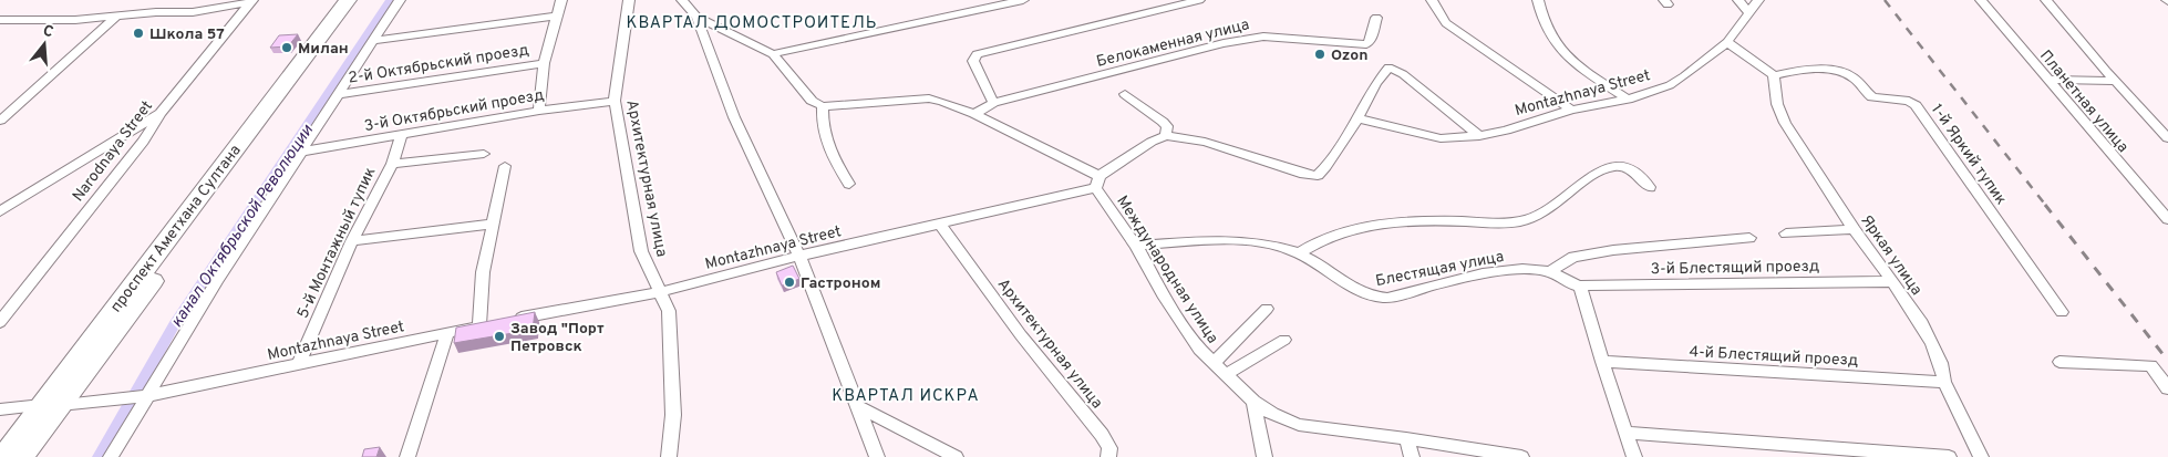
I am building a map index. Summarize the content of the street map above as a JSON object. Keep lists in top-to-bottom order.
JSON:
{
  "streets": {
    "main road": ["проспект Аметхана Султана"],
    "street": [
      "Белокаменная улица",
      "2-й Октябрьский проезд",
      "Montazhnaya Street",
      "Планетная улица",
      "3-й Октябрьский проезд",
      "Narodnaya Street",
      "1-й Яркий тупик",
      "Архитектурная улица",
      "5-й Монтажный тупик",
      "Яркая улица",
      "3-й Блестящий проезд",
      "Блестящая улица",
      "Международная улица",
      "4-й Блестящий проезд"
    ]
  },
  "crossings": [
    ["Белокаменная улица", "Международная улица"],
    ["Montazhnaya Street", "Архитектурная улица"],
    ["Montazhnaya Street", "проспект Аметхана Султана"],
    ["Montazhnaya Street", "5-й Монтажный тупик"],
    ["Montazhnaya Street", "Международная улица"],
    ["3-й Октябрьский проезд", "Архитектурная улица"],
    ["3-й Октябрьский проезд", "5-й Монтажный тупик"],
    ["1-й Яркий тупик", "Яркая улица"],
    ["Яркая улица", "3-й Блестящий проезд"],
    ["Яркая улица", "4-й Блестящий проезд"],
    ["Блестящая улица", "Международная улица"]
  ],
  "districts": ["КВАРТАЛ ДОМОСТРОИТЕЛЬ", "КВАРТАЛ ИСКРА"],
  "water": ["канал Октябрьской Революции"],
  "places": [
    "Школа 57",
    "Милан",
    "Ozon",
    "Гастроном",
    "Завод \"Порт Петровск"
  ],
  "north": "top"
}
